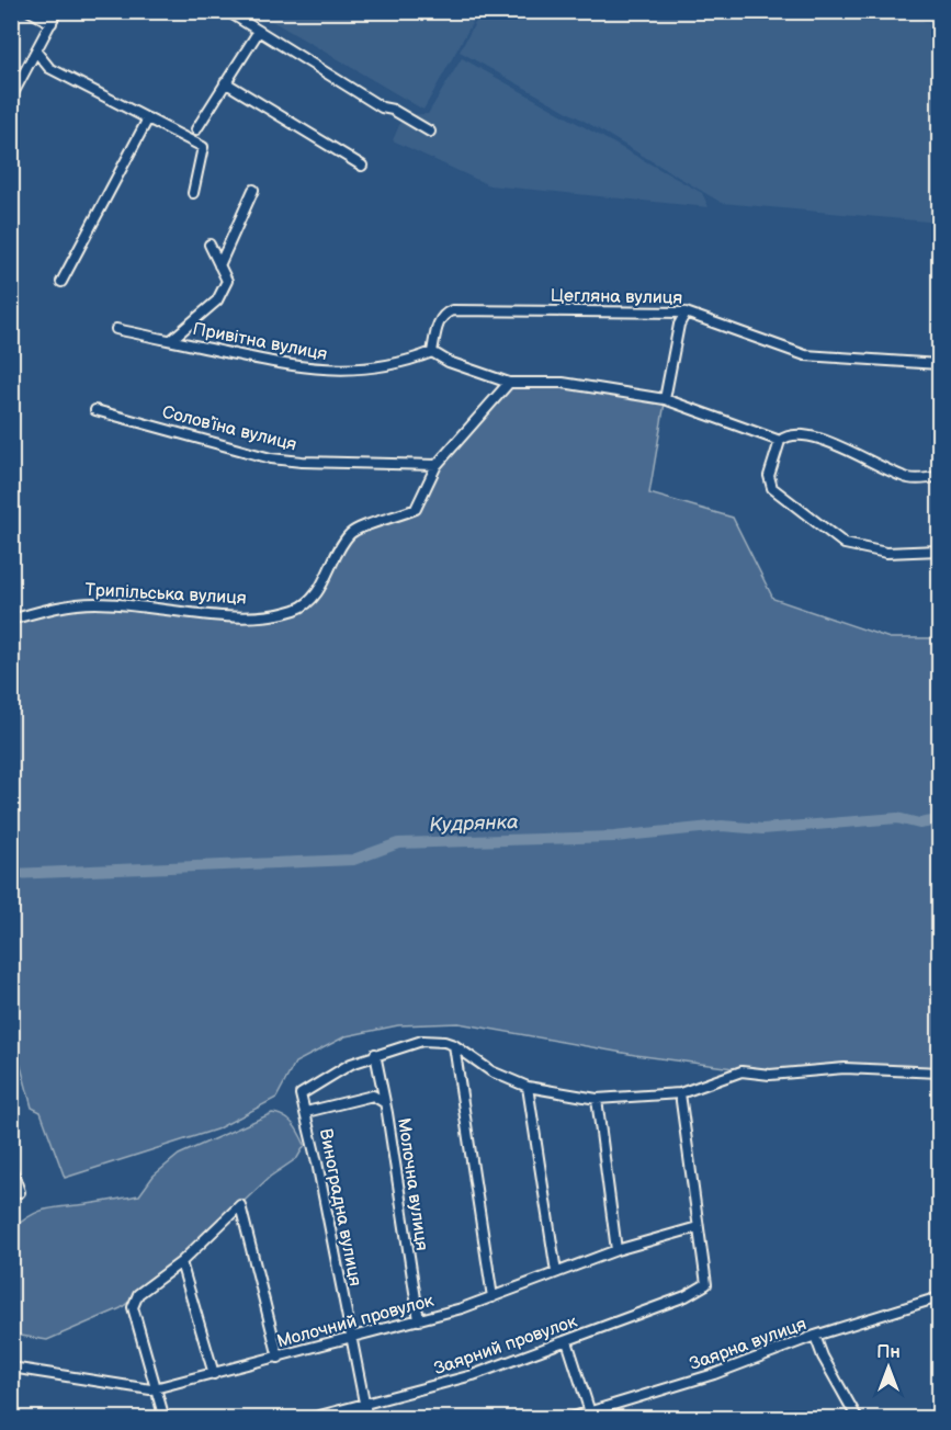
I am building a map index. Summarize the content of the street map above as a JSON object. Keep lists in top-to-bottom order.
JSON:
{
  "streets": {
    "street": [
      "Цегляна вулиця",
      "Привітна вулиця",
      "Соловʼїна вулиця",
      "Трипільська вулиця",
      "Молочна вулиця",
      "Виноградна вулиця",
      "Молочний провулок",
      "Заярна вулиця",
      "Заярний провулок"
    ]
  },
  "crossings": [
    ["Цегляна вулиця", "Привітна вулиця"],
    ["Соловʼїна вулиця", "Трипільська вулиця"],
    ["Молочна вулиця", "Виноградна вулиця"],
    ["Молочна вулиця", "Молочний провулок"],
    ["Виноградна вулиця", "Молочний провулок"],
    ["Виноградна вулиця", "Заярний провулок"],
    ["Молочний провулок", "Заярний провулок"]
  ],
  "water": ["Кудрянка"],
  "north": "top"
}
